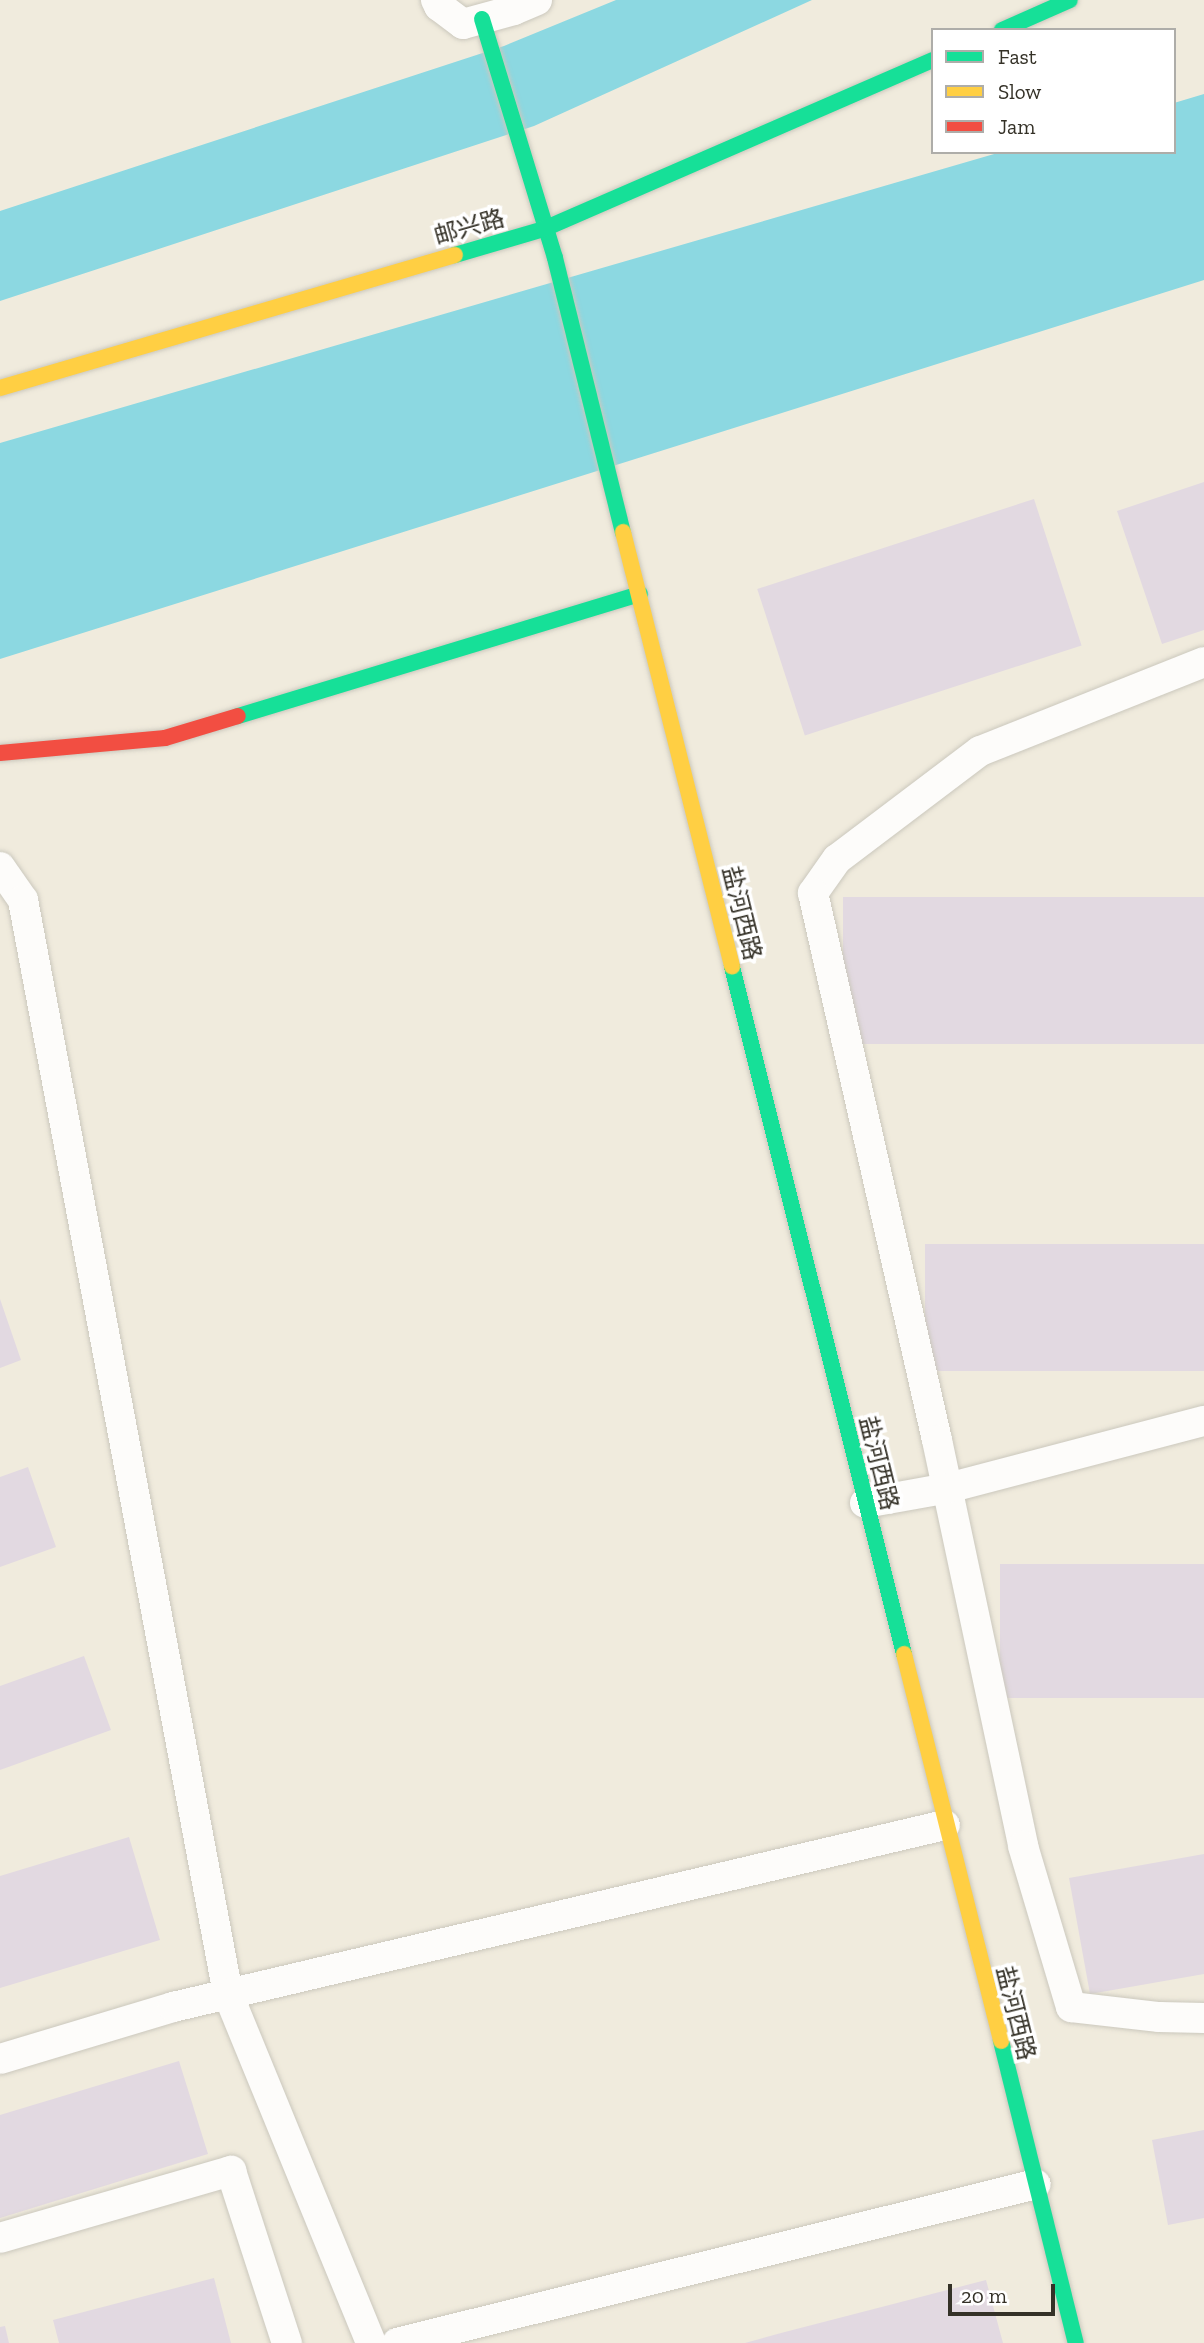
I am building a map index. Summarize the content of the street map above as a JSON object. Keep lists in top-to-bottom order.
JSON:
{
  "streets": {
    "street": ["邮兴路", "盐河西路"]
  },
  "crossings": [
    ["邮兴路", "盐河西路"]
  ],
  "legend": ["Fast", "Slow", "Jam"],
  "scale_bar": "20 m"
}
